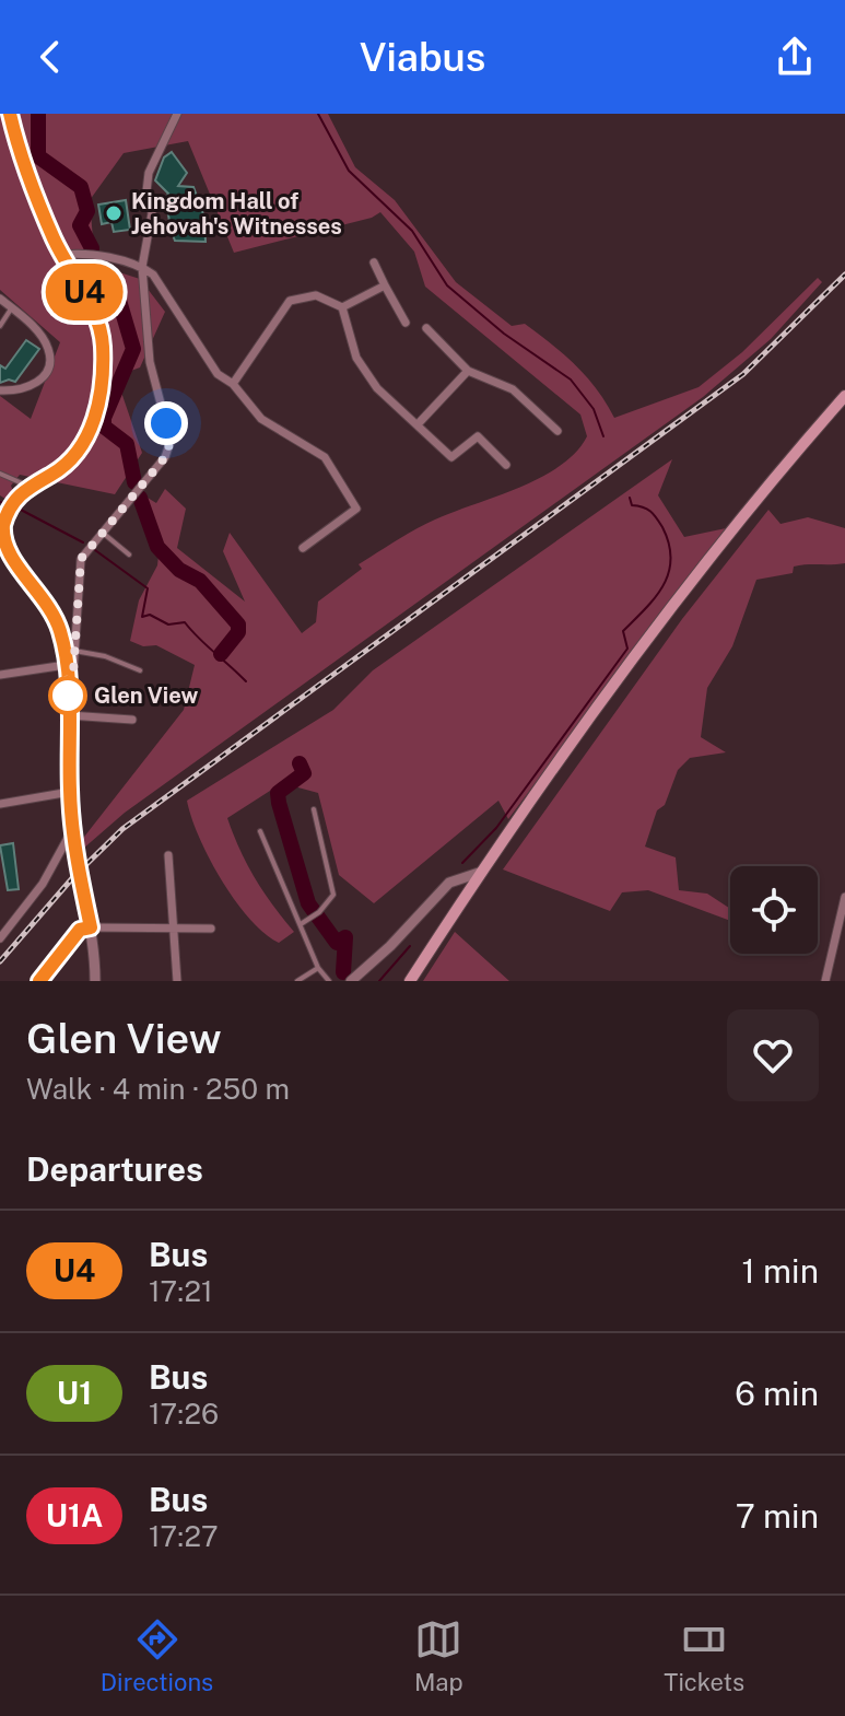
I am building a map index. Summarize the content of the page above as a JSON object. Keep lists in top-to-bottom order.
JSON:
{
  "places": ["Kingdom Hall of Jehovah's Witnesses", "Glen View"],
  "lines": ["bus line U4"],
  "page": {
    "header": "Viabus",
    "on_map": "U4",
    "heading": [
      ["Glen View", "Walk · 4 min · 250 m"],
      "Departures"
    ],
    "list": [
      {
        "mark": "U4",
        "name": "Bus",
        "note": "17:21",
        "value": "1 min"
      },
      {
        "mark": "U1",
        "name": "Bus",
        "note": "17:26",
        "value": "6 min"
      },
      {
        "mark": "U1A",
        "name": "Bus",
        "note": "17:27",
        "value": "7 min"
      }
    ],
    "tabs": ["Directions", "Map", "Tickets"]
  }
}
